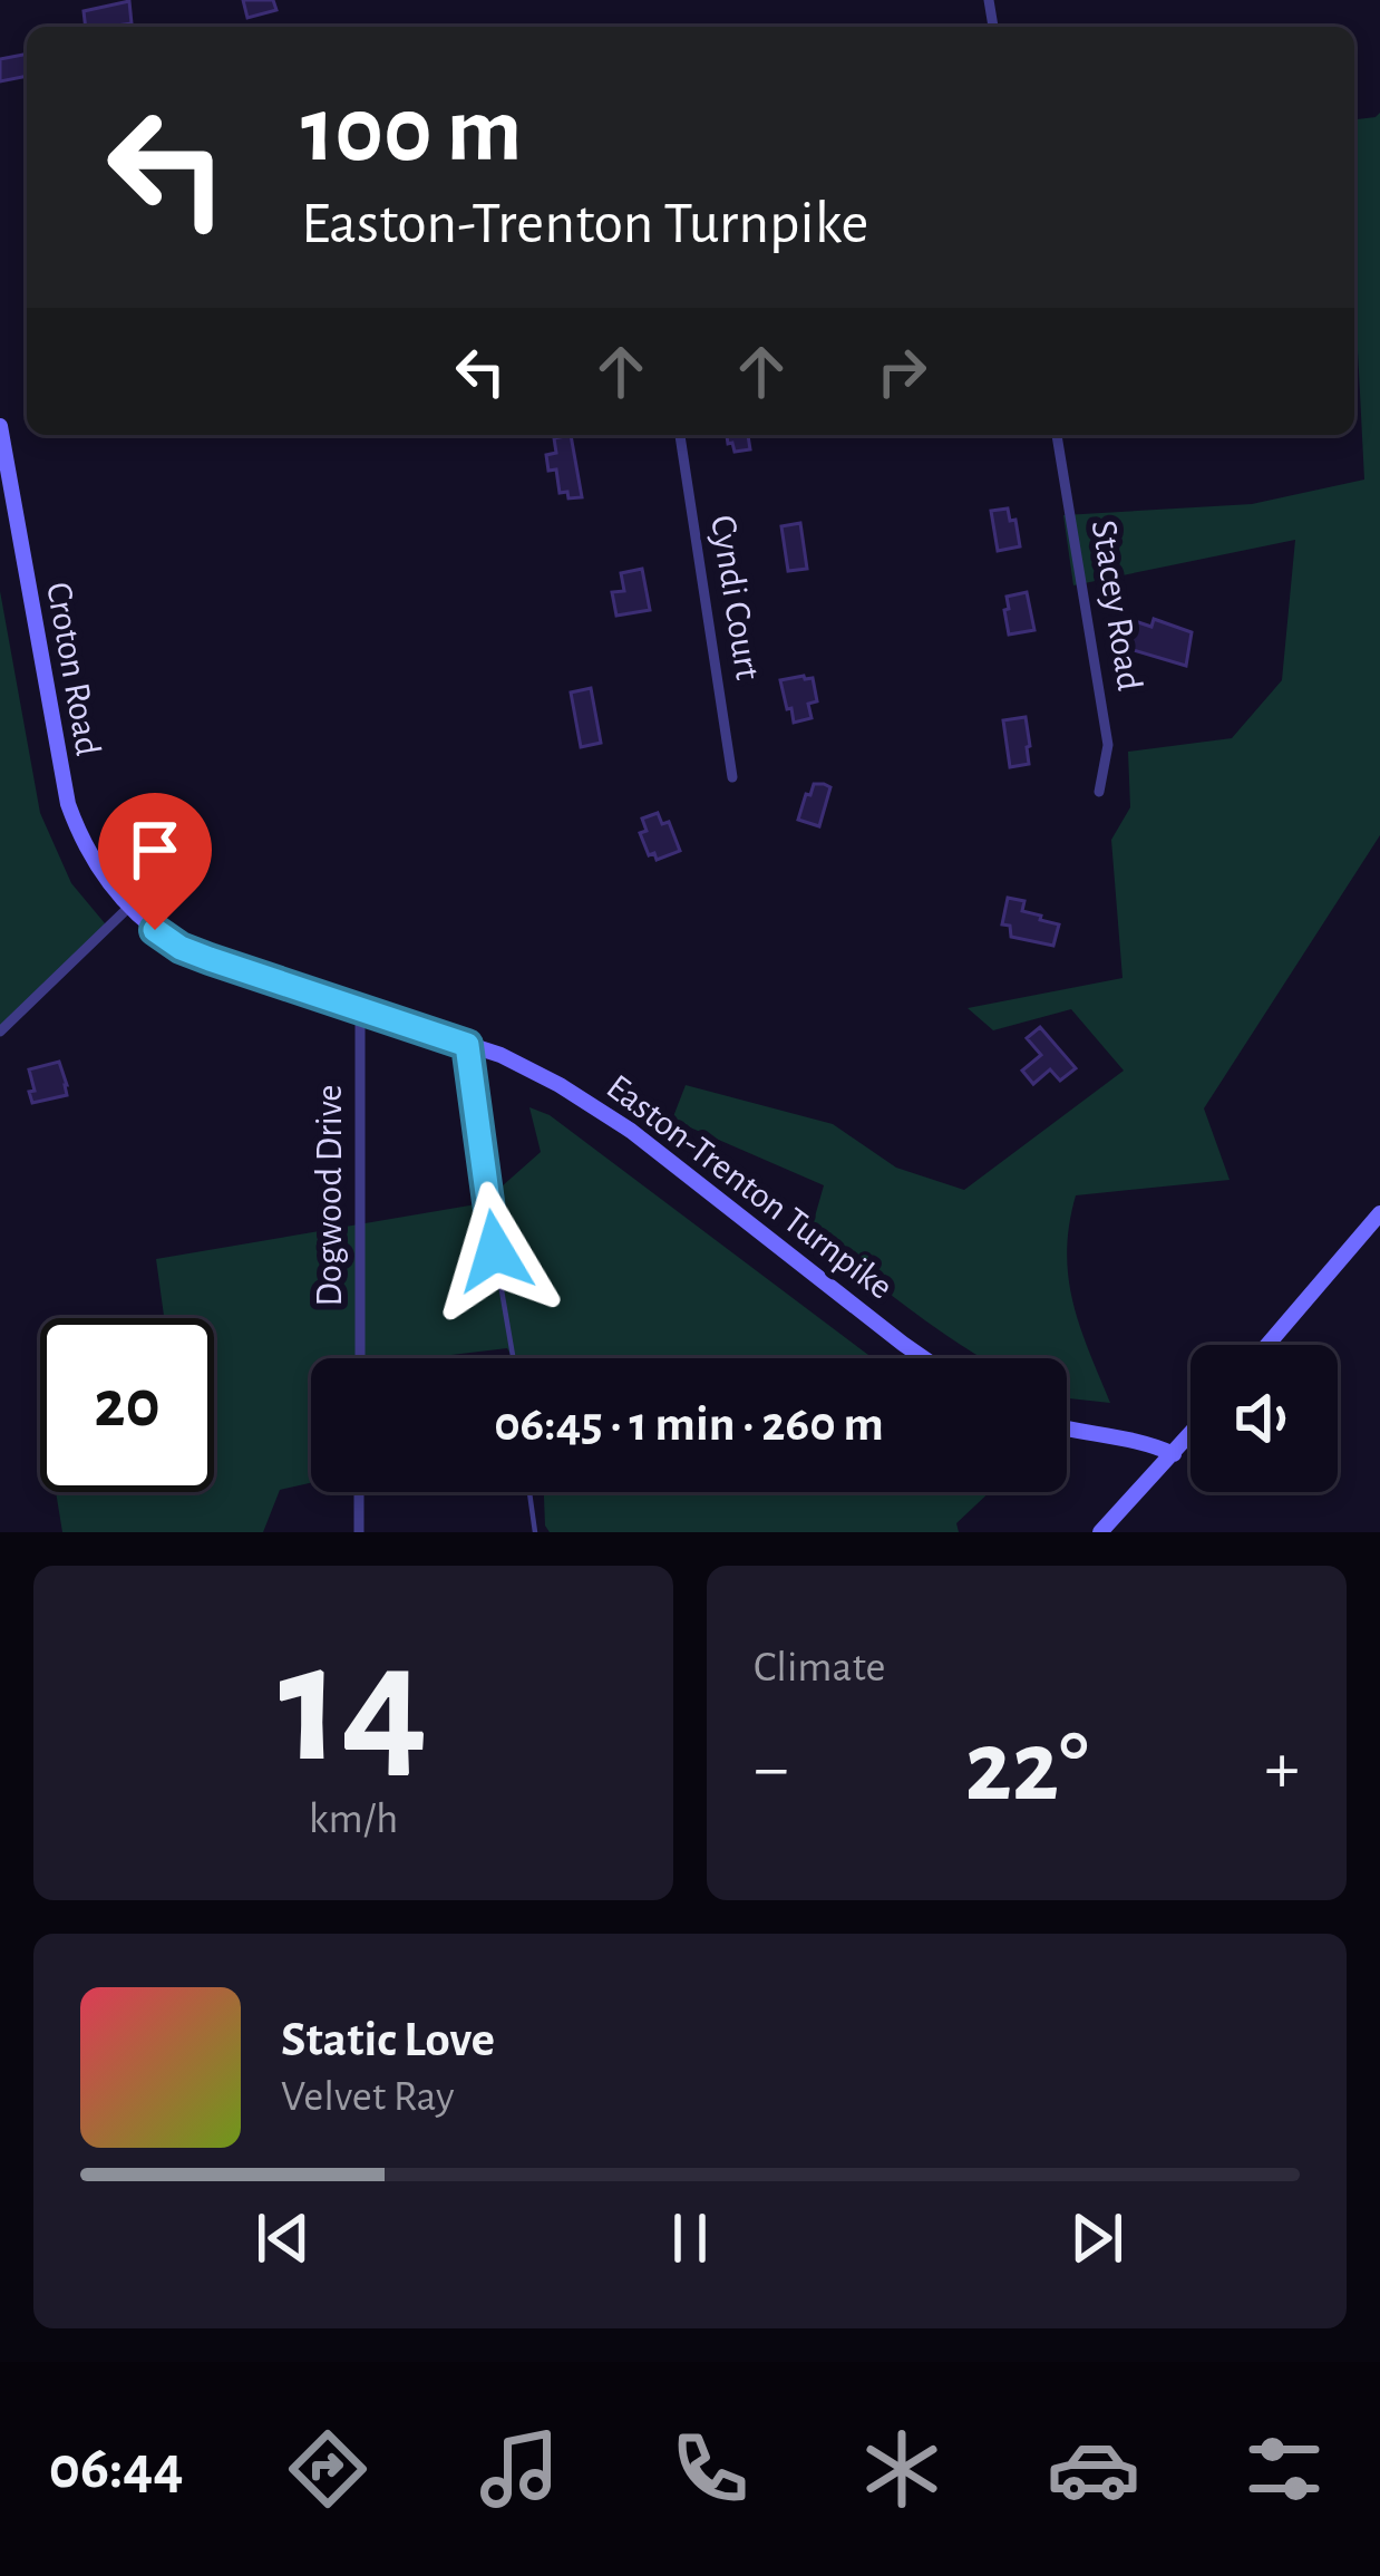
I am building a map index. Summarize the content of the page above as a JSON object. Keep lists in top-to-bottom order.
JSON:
{
  "streets": {
    "main road": ["Croton Road", "Easton-Trenton Turnpike"],
    "street": ["Cyndi Court", "Stacey Road", "Dogwood Drive"]
  },
  "crossings": [
    ["Croton Road", "Easton-Trenton Turnpike"],
    ["Easton-Trenton Turnpike", "Dogwood Drive"]
  ],
  "page": {
    "turn": ["100 m", "Easton-Trenton Turnpike"],
    "limit": "20",
    "trip": "06:45 · 1 min · 260 m",
    "tile": [
      ["14", "km/h"],
      "Climate"
    ],
    "heat": ["−", "22°", "+"],
    "song": ["Static Love", "Velvet Ray"],
    "tabs": "06:44"
  }
}
